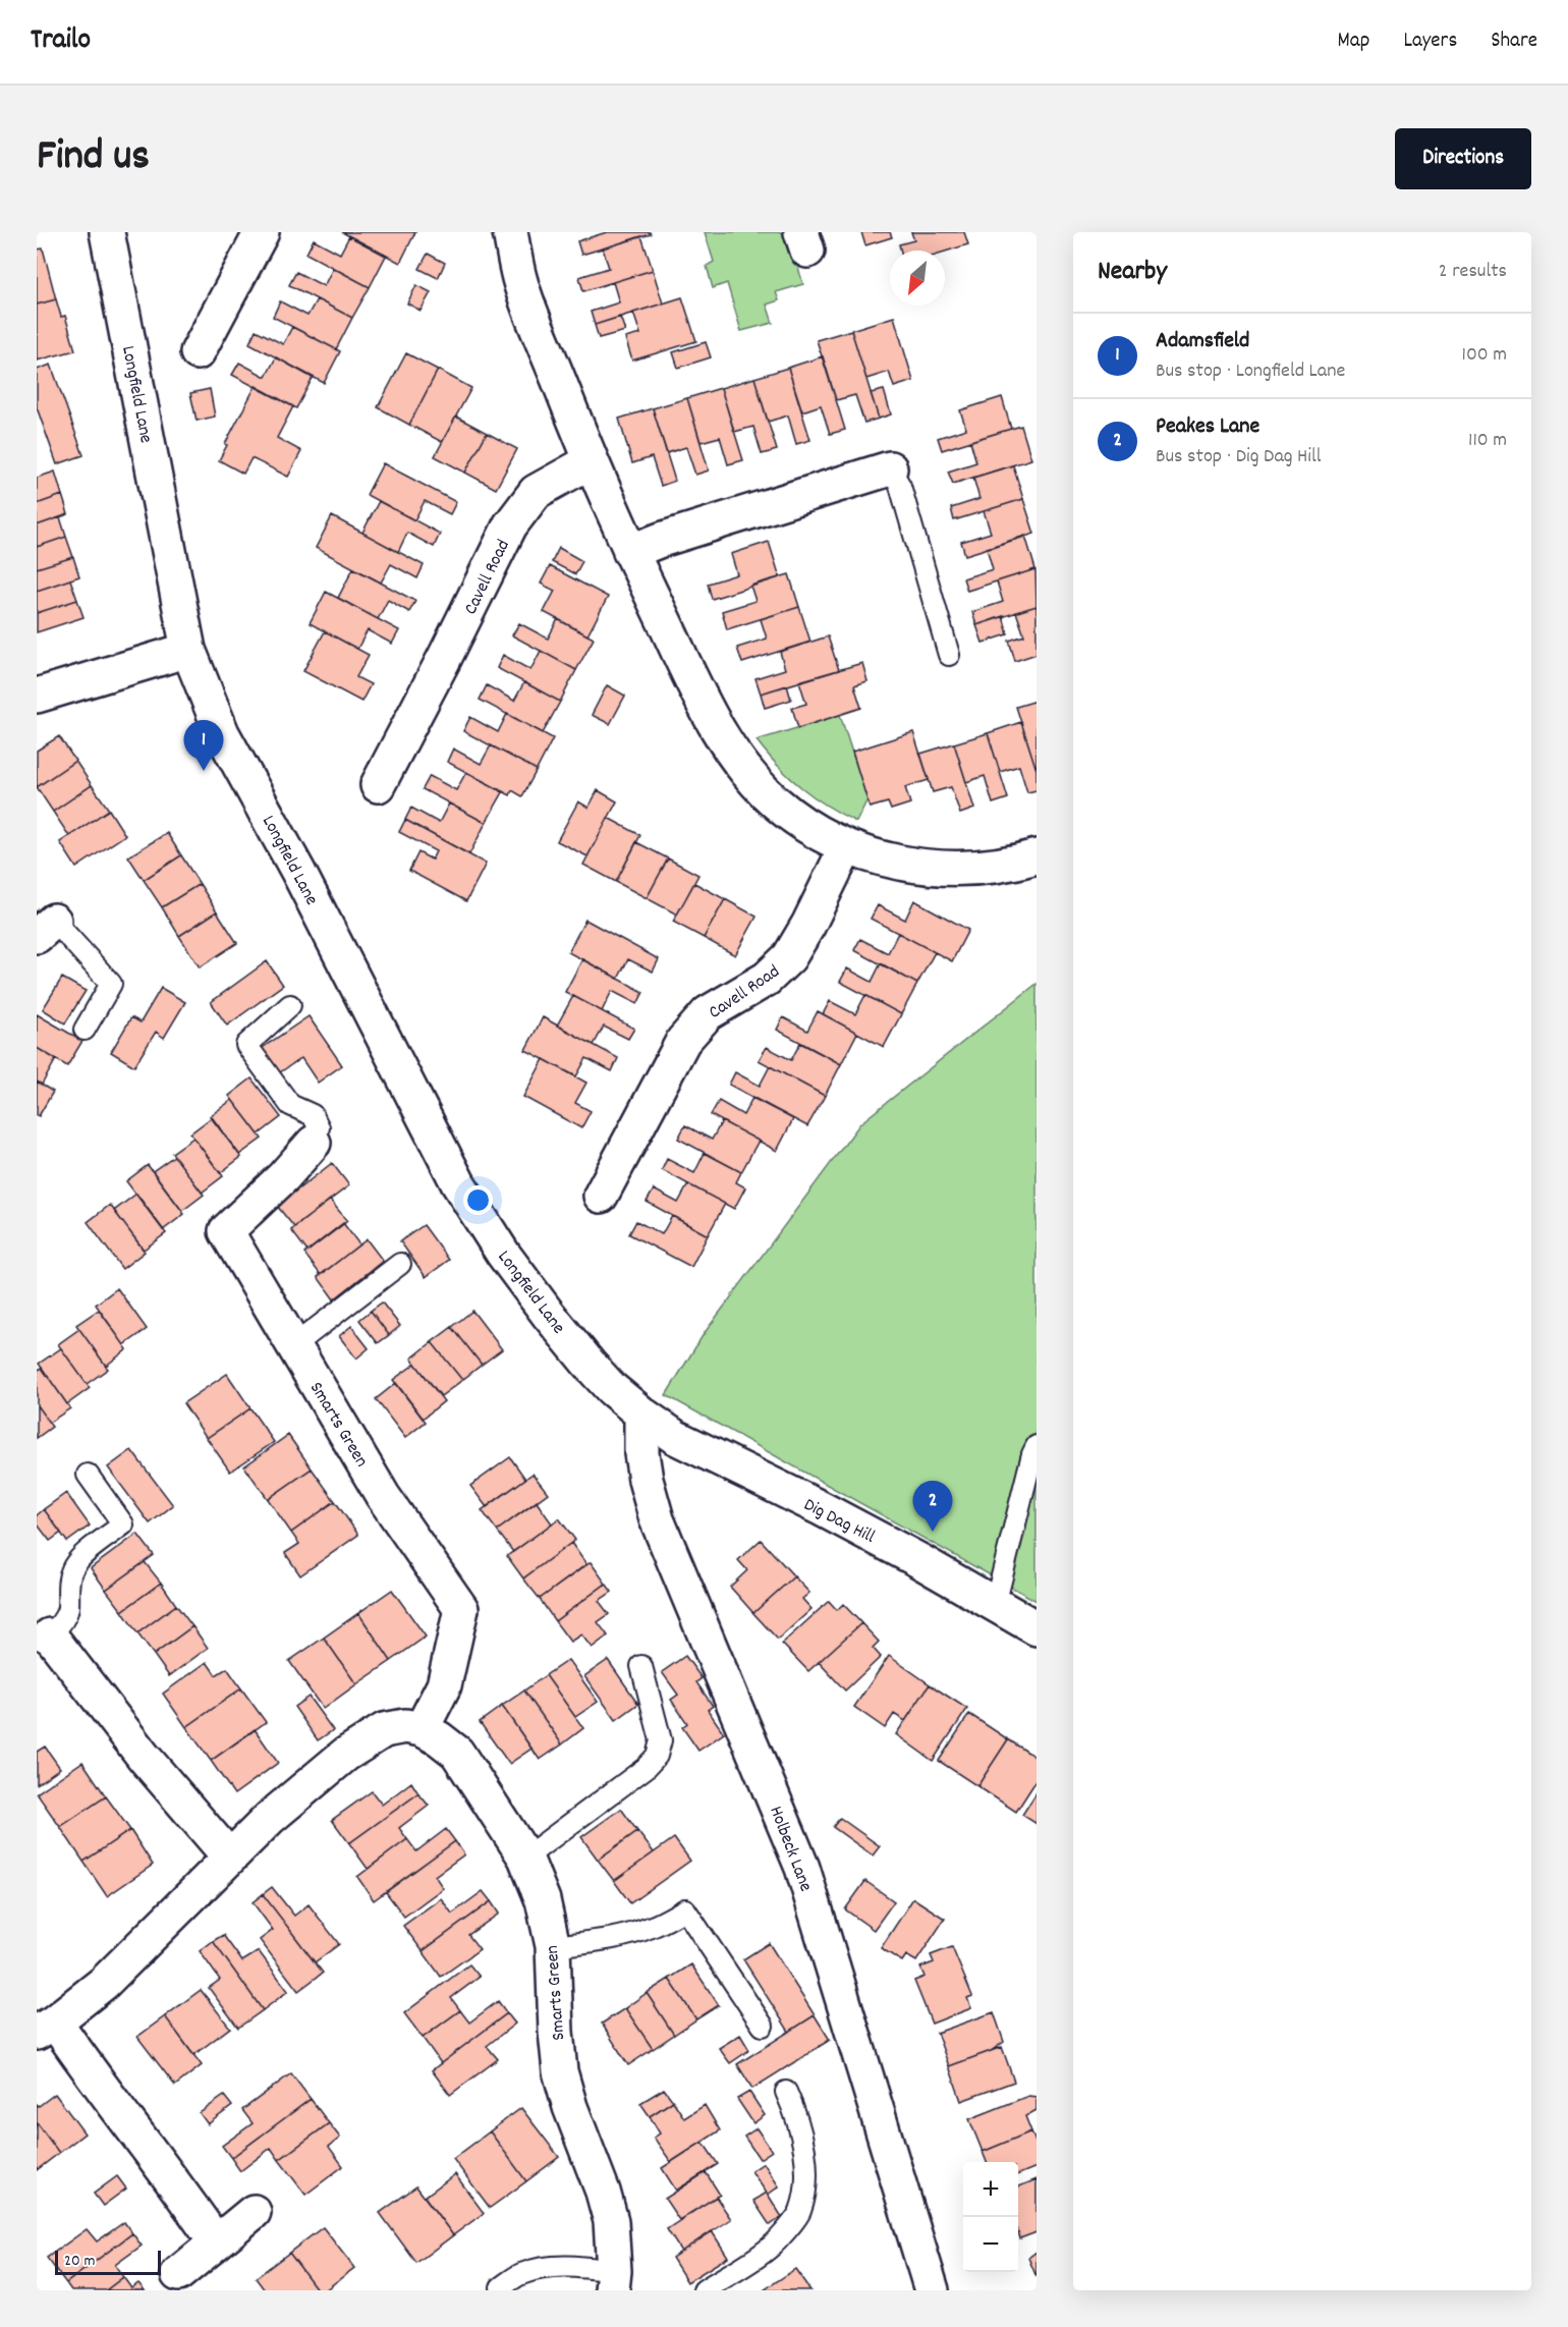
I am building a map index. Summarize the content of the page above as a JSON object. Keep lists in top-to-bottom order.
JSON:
{
  "streets": {
    "street": [
      "Longfield Lane",
      "Cavell Road",
      "Smarts Green",
      "Dig Dag Hill",
      "Holbeck Lane"
    ]
  },
  "crossings": [
    ["Longfield Lane", "Dig Dag Hill"],
    ["Longfield Lane", "Holbeck Lane"],
    ["Dig Dag Hill", "Holbeck Lane"]
  ],
  "scale_bar": "20 m",
  "north": "bottom left",
  "page": {
    "header": "Trailo",
    "nav": ["Map", "Layers", "Share"],
    "title": "Find us",
    "buttons": "Directions",
    "heading": ["Nearby", "2 results"],
    "list": [
      {
        "mark": "1",
        "name": "Adamsfield",
        "note": "Bus stop · Longfield Lane",
        "value": "100 m"
      },
      {
        "mark": "2",
        "name": "Peakes Lane",
        "note": "Bus stop · Dig Dag Hill",
        "value": "110 m"
      }
    ],
    "pins": ["1", "2"],
    "map_buttons": ["+", "−"],
    "scale": "20 m"
  }
}
